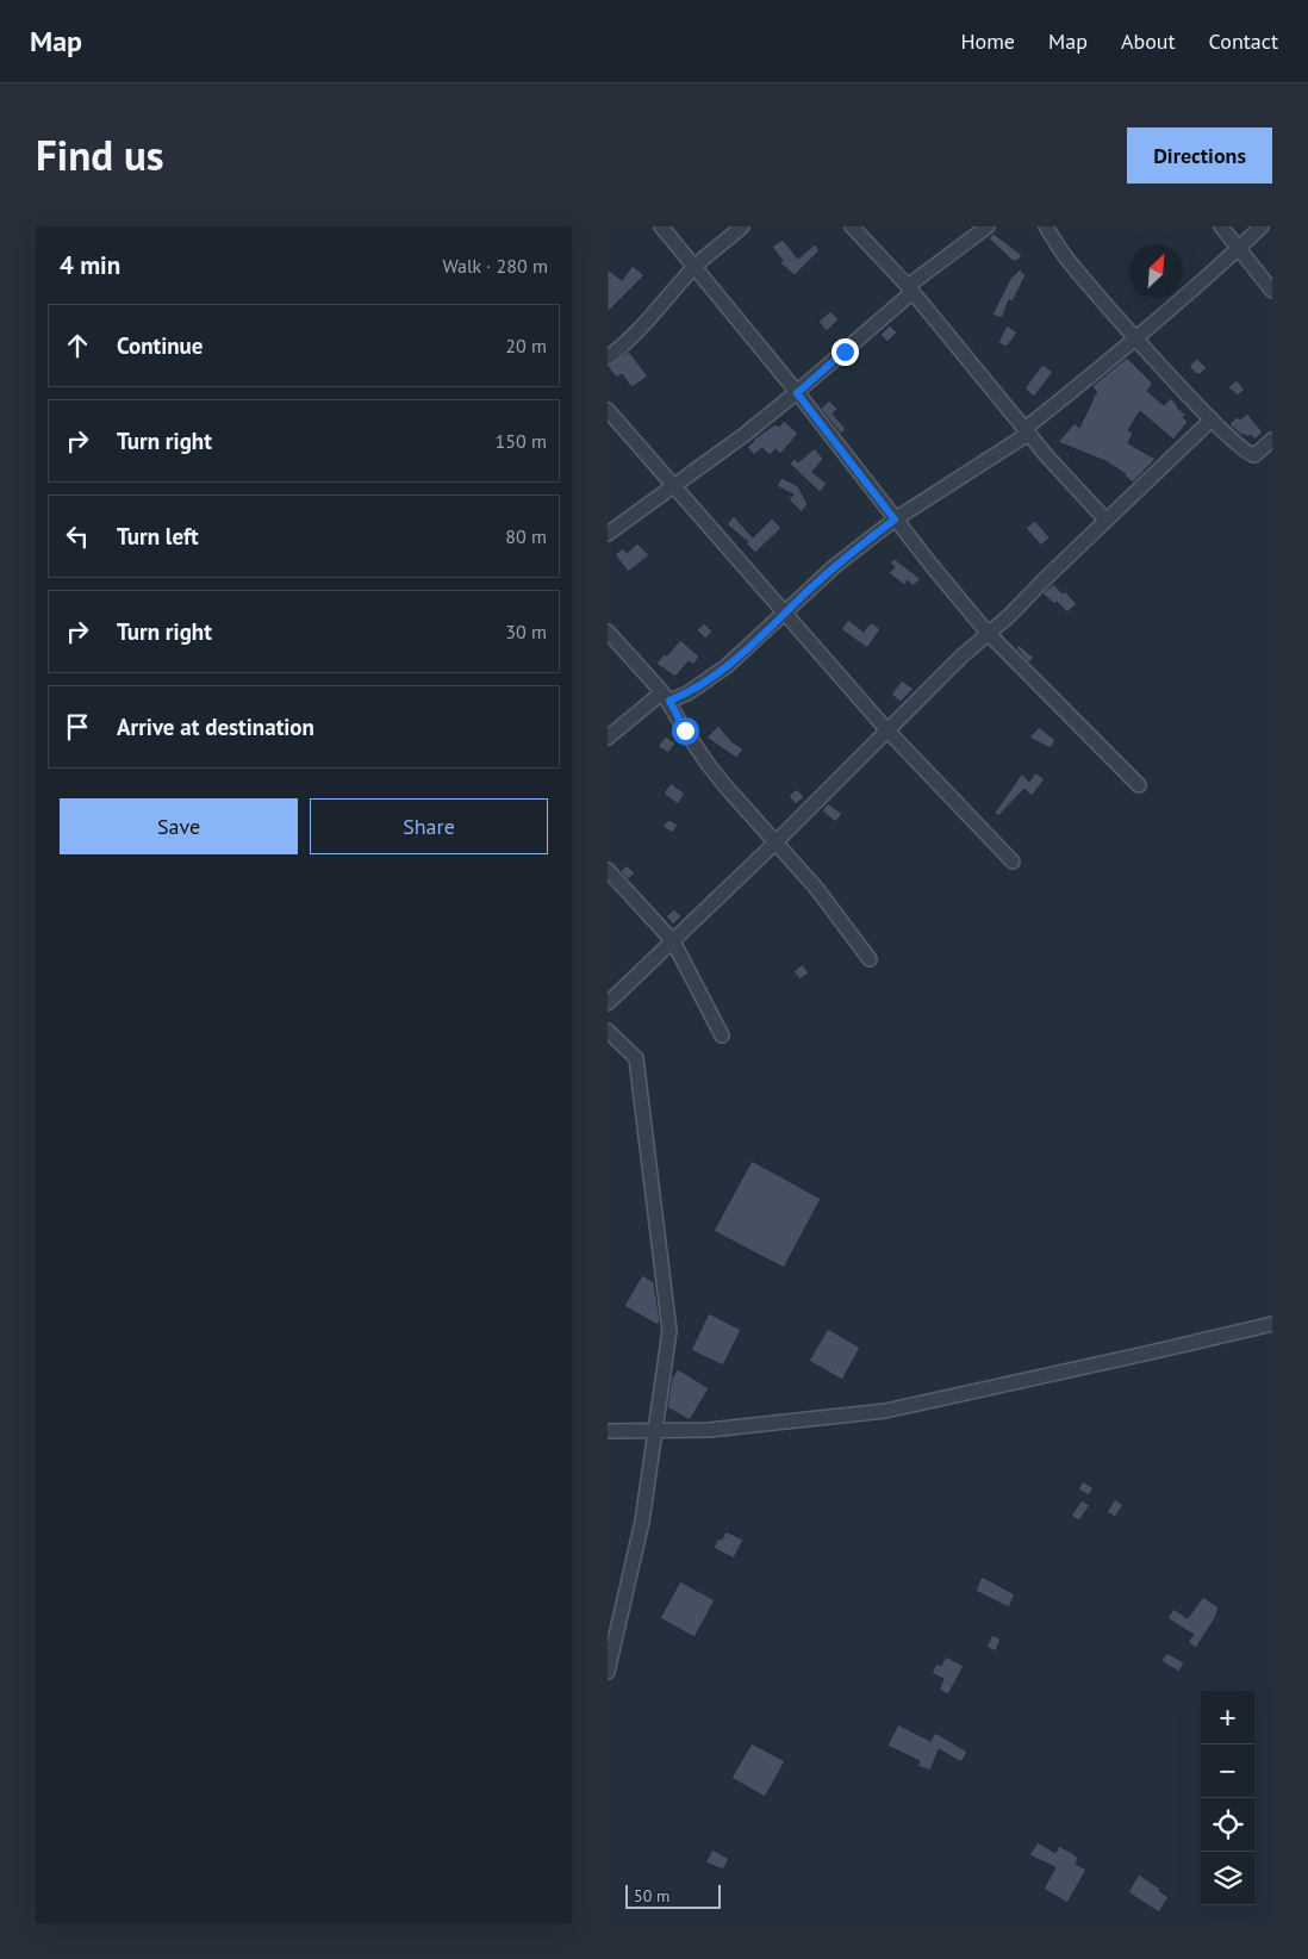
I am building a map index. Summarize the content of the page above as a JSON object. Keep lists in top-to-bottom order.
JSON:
{
  "scale_bar": "50 m",
  "north": "top right",
  "page": {
    "header": "Map",
    "nav": [
      "Home",
      "Map",
      "About",
      "Contact"
    ],
    "title": "Find us",
    "buttons": [
      "Directions",
      ["Save", "Share"]
    ],
    "heading": ["4 min", "Walk · 280 m"],
    "list": [
      ["Continue", "20 m"],
      ["Turn right", "150 m"],
      ["Turn left", "80 m"],
      ["Turn right", "30 m"],
      "Arrive at destination"
    ],
    "map_buttons": ["+", "−"],
    "scale": "50 m"
  }
}
